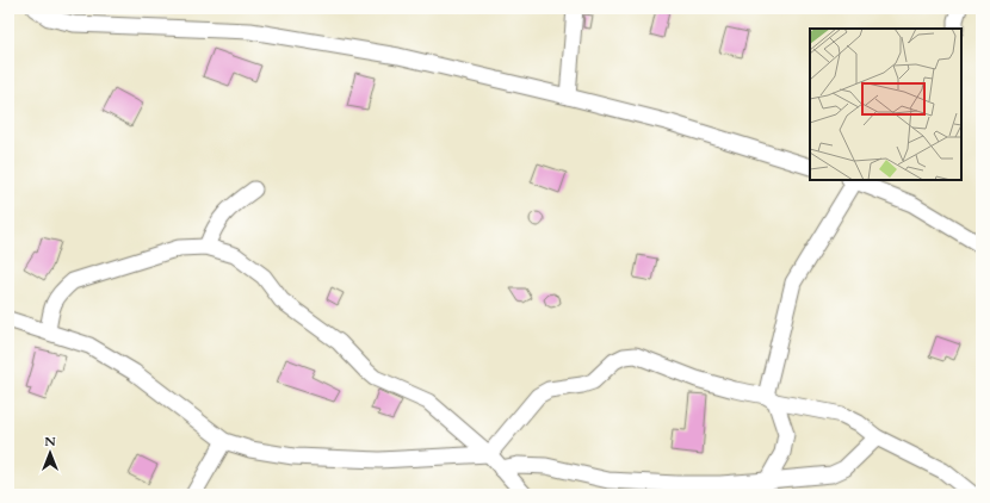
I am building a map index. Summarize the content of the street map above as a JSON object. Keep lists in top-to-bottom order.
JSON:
{
  "north": "top"
}
